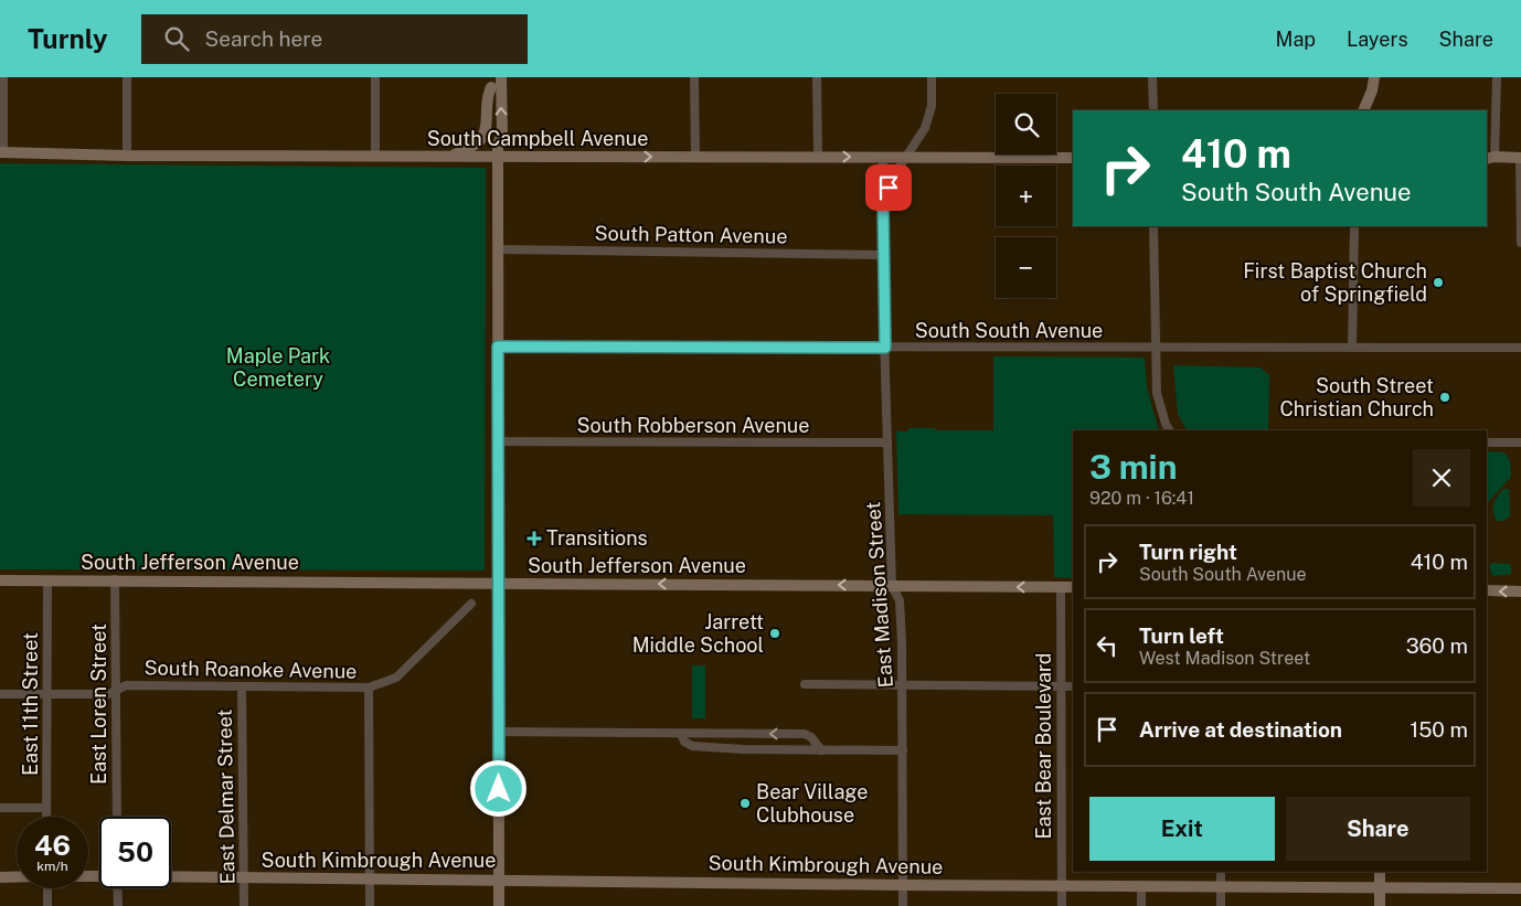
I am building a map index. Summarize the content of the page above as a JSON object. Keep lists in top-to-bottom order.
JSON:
{
  "streets": {
    "main road": ["South Campbell Avenue", "South Jefferson Avenue", "South Kimbrough Avenue"],
    "street": [
      "South Patton Avenue",
      "South South Avenue",
      "South Robberson Avenue",
      "East Madison Street",
      "South Roanoke Avenue",
      "East 11th Street",
      "East Loren Street",
      "East Bear Boulevard",
      "East Delmar Street"
    ]
  },
  "crossings": [
    ["South Campbell Avenue", "East Madison Street"],
    ["South Patton Avenue", "East Madison Street"],
    ["South South Avenue", "East Madison Street"],
    ["South Robberson Avenue", "East Madison Street"],
    ["South Jefferson Avenue", "East Madison Street"],
    ["South Jefferson Avenue", "East 11th Street"],
    ["South Jefferson Avenue", "East Loren Street"],
    ["South Jefferson Avenue", "East Bear Boulevard"],
    ["East Madison Street", "South Kimbrough Avenue"],
    ["South Roanoke Avenue", "East 11th Street"],
    ["South Roanoke Avenue", "East Loren Street"],
    ["South Roanoke Avenue", "East Delmar Street"],
    ["East Bear Boulevard", "South Kimbrough Avenue"],
    ["East Delmar Street", "South Kimbrough Avenue"]
  ],
  "one_way": ["South Jefferson Avenue"],
  "parks": ["Maple Park Cemetery"],
  "places": {
    "other": [
      "First Baptist Church of Springfield",
      "South Street Christian Church",
      "Jarrett Middle School",
      "Bear Village Clubhouse"
    ],
    "health": ["Transitions"]
  },
  "page": {
    "header": "Turnly",
    "search": "Search here",
    "nav": ["Map", "Layers", "Share"],
    "map_buttons": ["+", "−"],
    "turn": ["410 m", "South South Avenue"],
    "heading": ["3 min", "920 m · 16:41"],
    "list": [
      {
        "name": "Turn right",
        "note": "South South Avenue",
        "value": "410 m"
      },
      {
        "name": "Turn left",
        "note": "West Madison Street",
        "value": "360 m"
      },
      {
        "name": "Arrive at destination",
        "value": "150 m"
      }
    ],
    "buttons": ["Exit", "Share"],
    "speed": "46 km/h",
    "limit": "50"
  }
}
